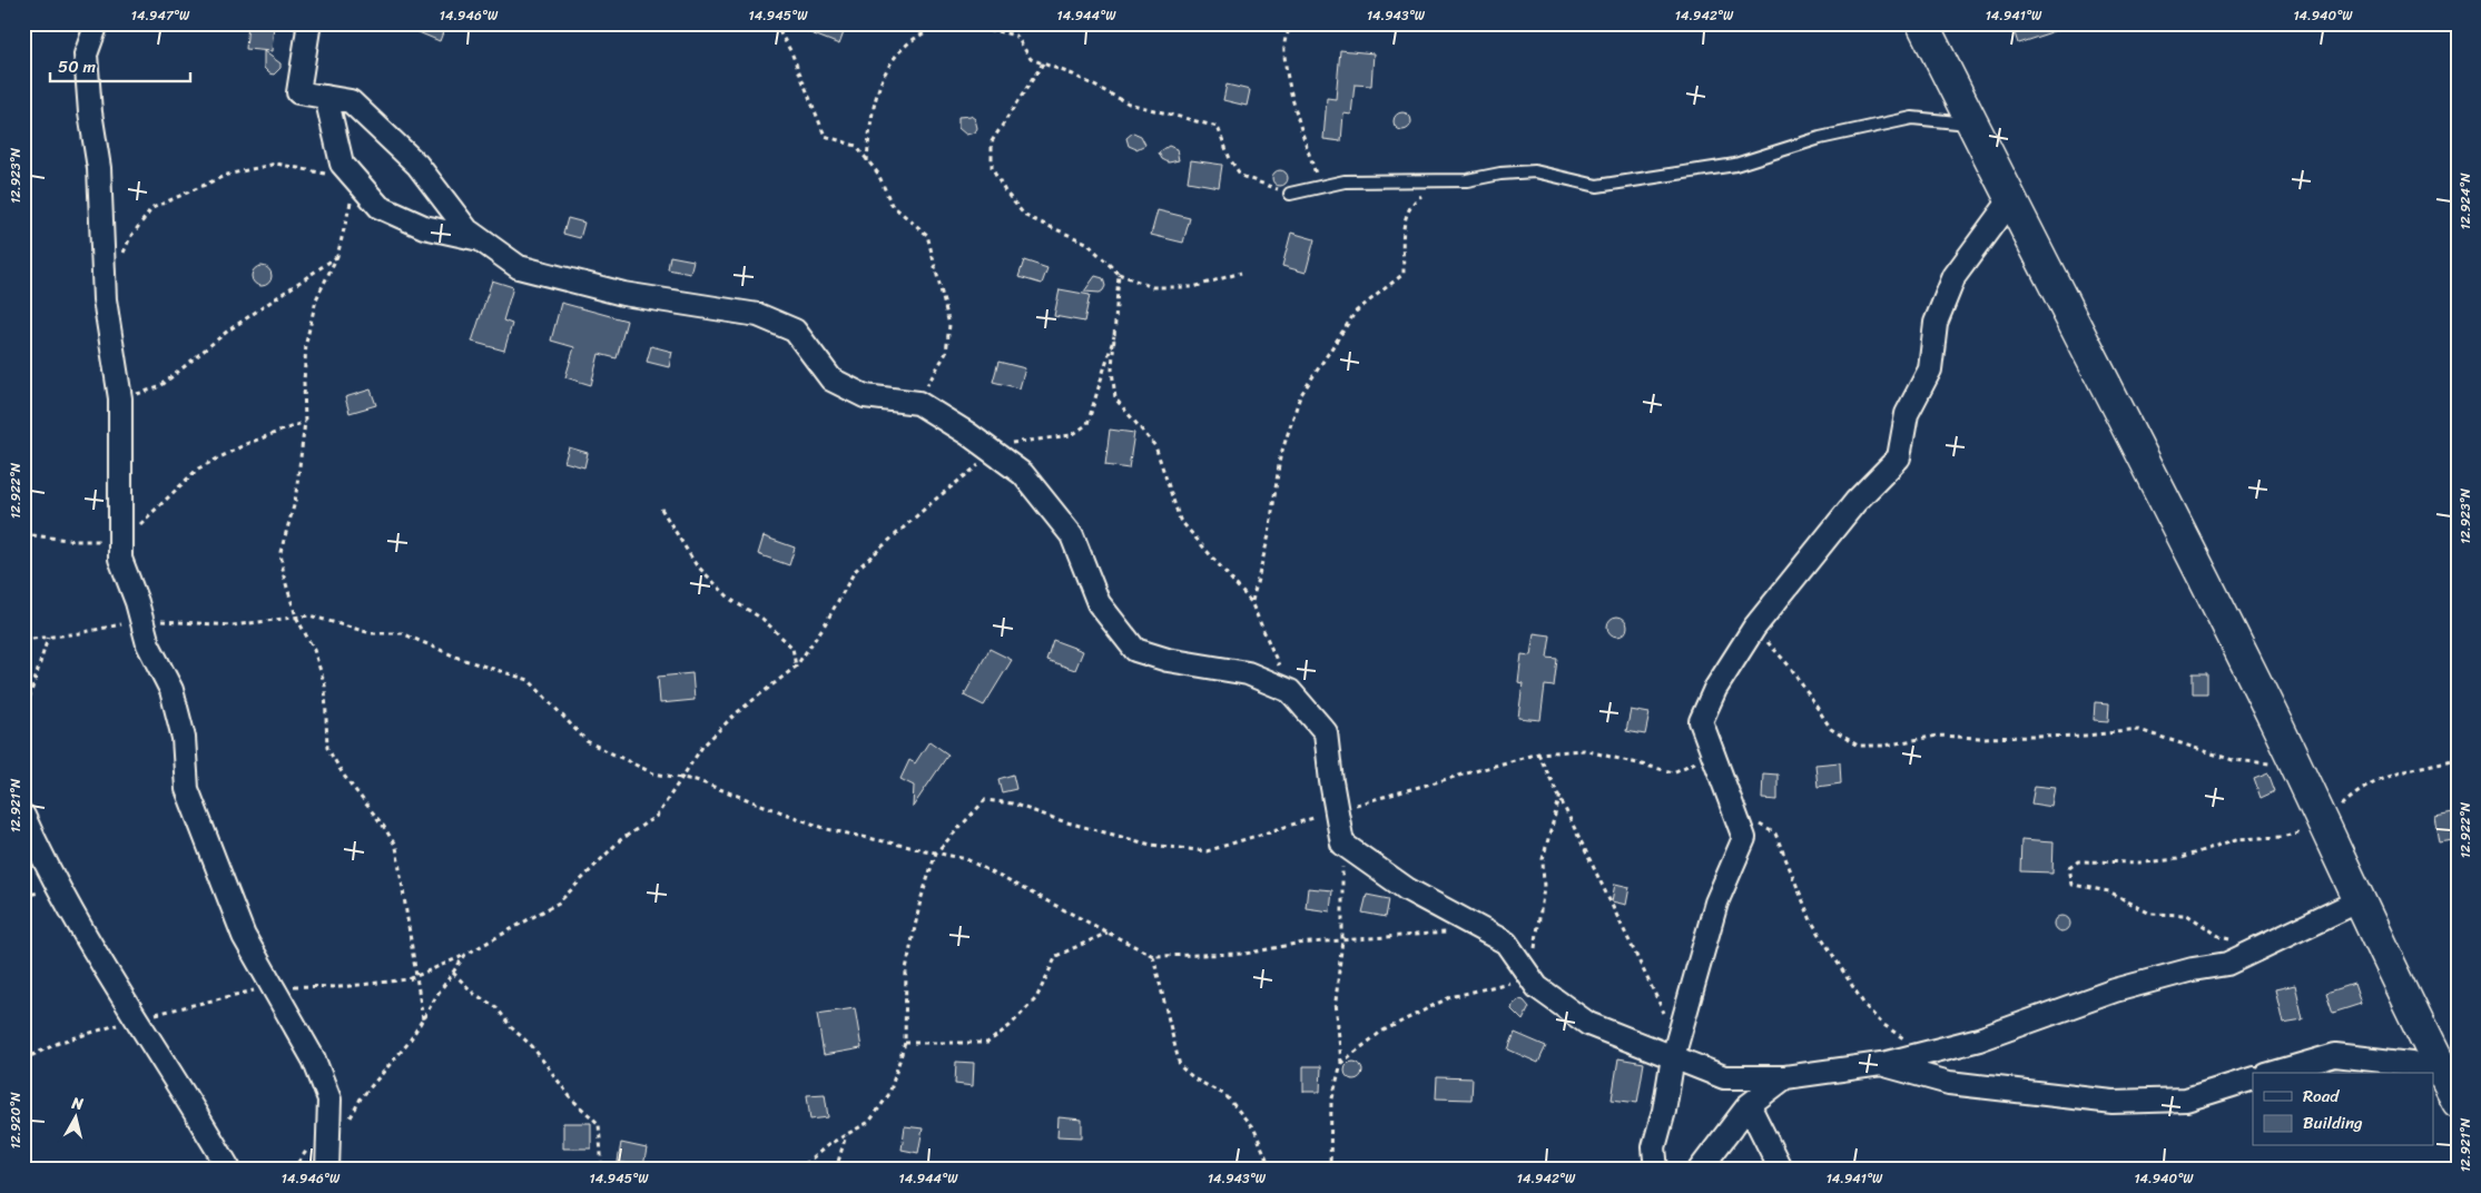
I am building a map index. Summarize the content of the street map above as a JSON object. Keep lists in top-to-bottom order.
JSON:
{
  "legend": ["Road", "Building"],
  "scale_bar": "50 m",
  "north": "top",
  "coordinates": [
    "14.947°W",
    "14.946°W",
    "14.945°W",
    "14.944°W",
    "14.943°W",
    "14.942°W",
    "14.941°W",
    "14.940°W",
    "12.923°N",
    "12.924°N",
    "12.922°N",
    "12.921°N",
    "12.920°N"
  ]
}
